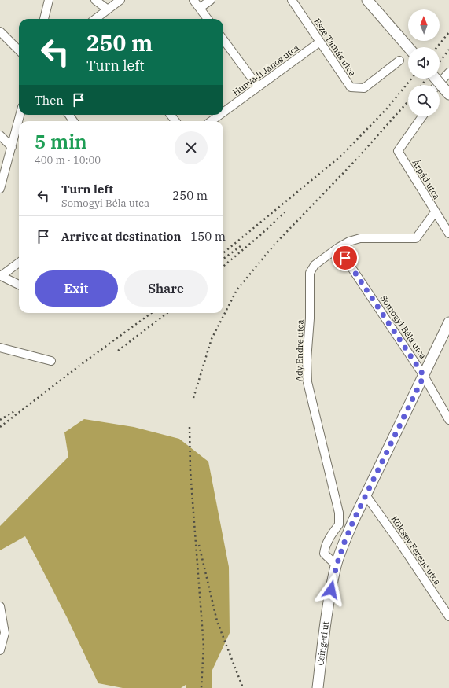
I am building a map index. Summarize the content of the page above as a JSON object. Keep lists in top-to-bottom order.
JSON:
{
  "streets": {
    "main road": ["Csingeri út"],
    "street": [
      "Esze Tamás utca",
      "Hunyadi János utca",
      "Árpád utca",
      "Somogyi Béla utca",
      "Ady Endre utca",
      "Kölcsey Ferenc utca"
    ]
  },
  "crossings": [
    ["Esze Tamás utca", "Hunyadi János utca"],
    ["Árpád utca", "Ady Endre utca"],
    ["Somogyi Béla utca", "Ady Endre utca"],
    ["Somogyi Béla utca", "Csingeri út"],
    ["Ady Endre utca", "Csingeri út"],
    ["Kölcsey Ferenc utca", "Csingeri út"]
  ],
  "north": "top",
  "page": {
    "turn": ["250 m", "Turn left"],
    "then": "Then",
    "heading": ["5 min", "400 m · 10:00"],
    "list": [
      {
        "name": "Turn left",
        "note": "Somogyi Béla utca",
        "value": "250 m"
      },
      {
        "name": "Arrive at destination",
        "value": "150 m"
      }
    ],
    "buttons": ["Exit", "Share"]
  }
}
